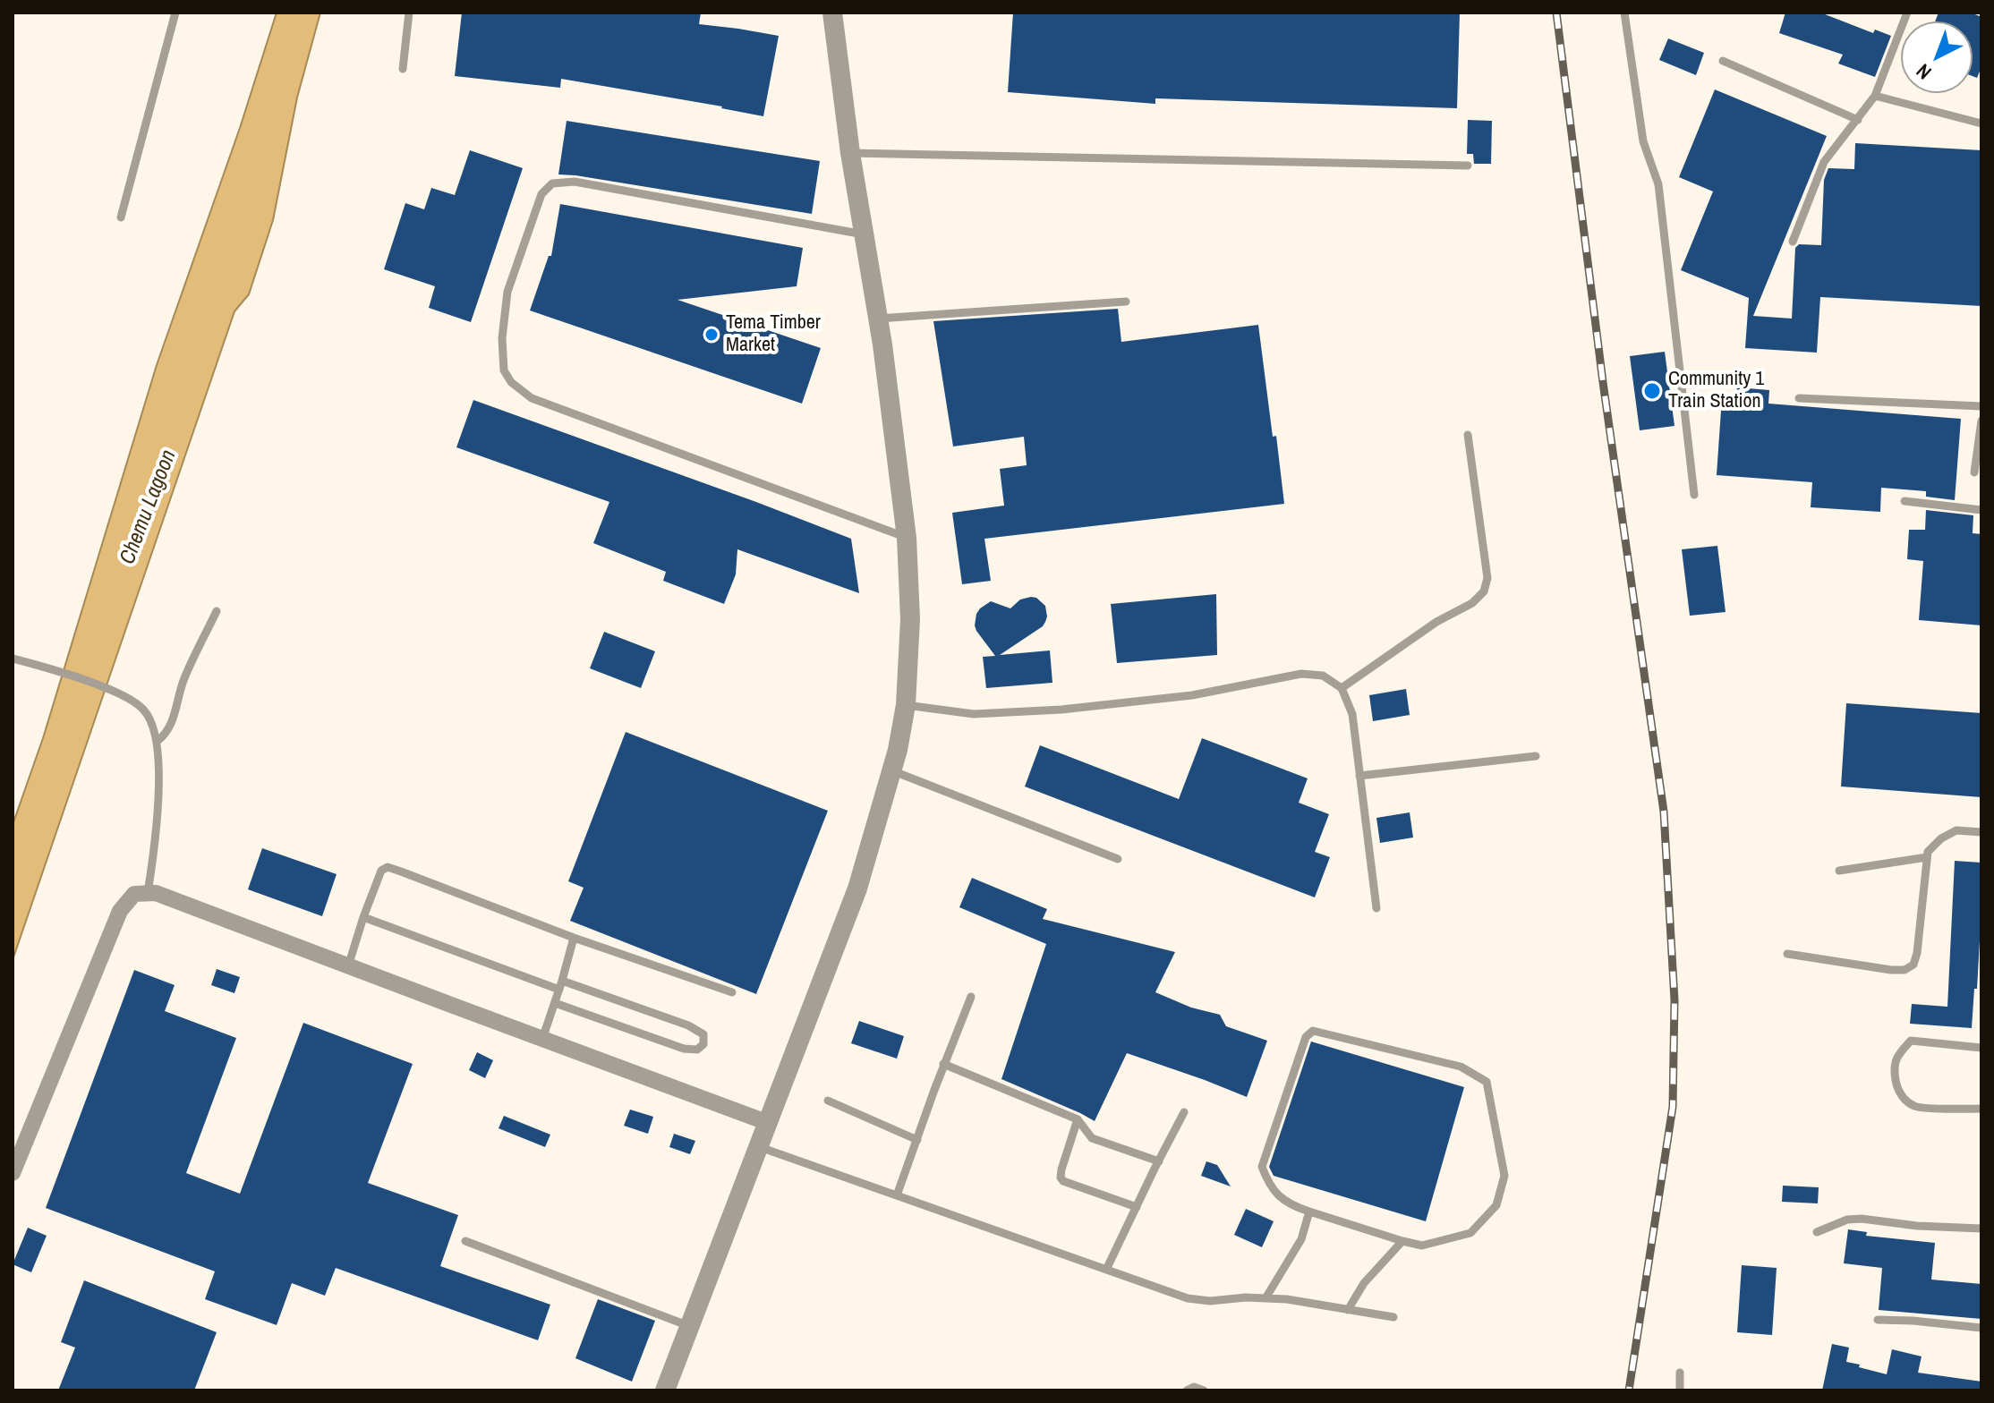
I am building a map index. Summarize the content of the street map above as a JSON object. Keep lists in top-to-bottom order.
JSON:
{
  "water": ["Chemu Lagoon"],
  "places": ["Tema Timber Market", "Community 1 Train Station"],
  "north": "bottom left"
}
